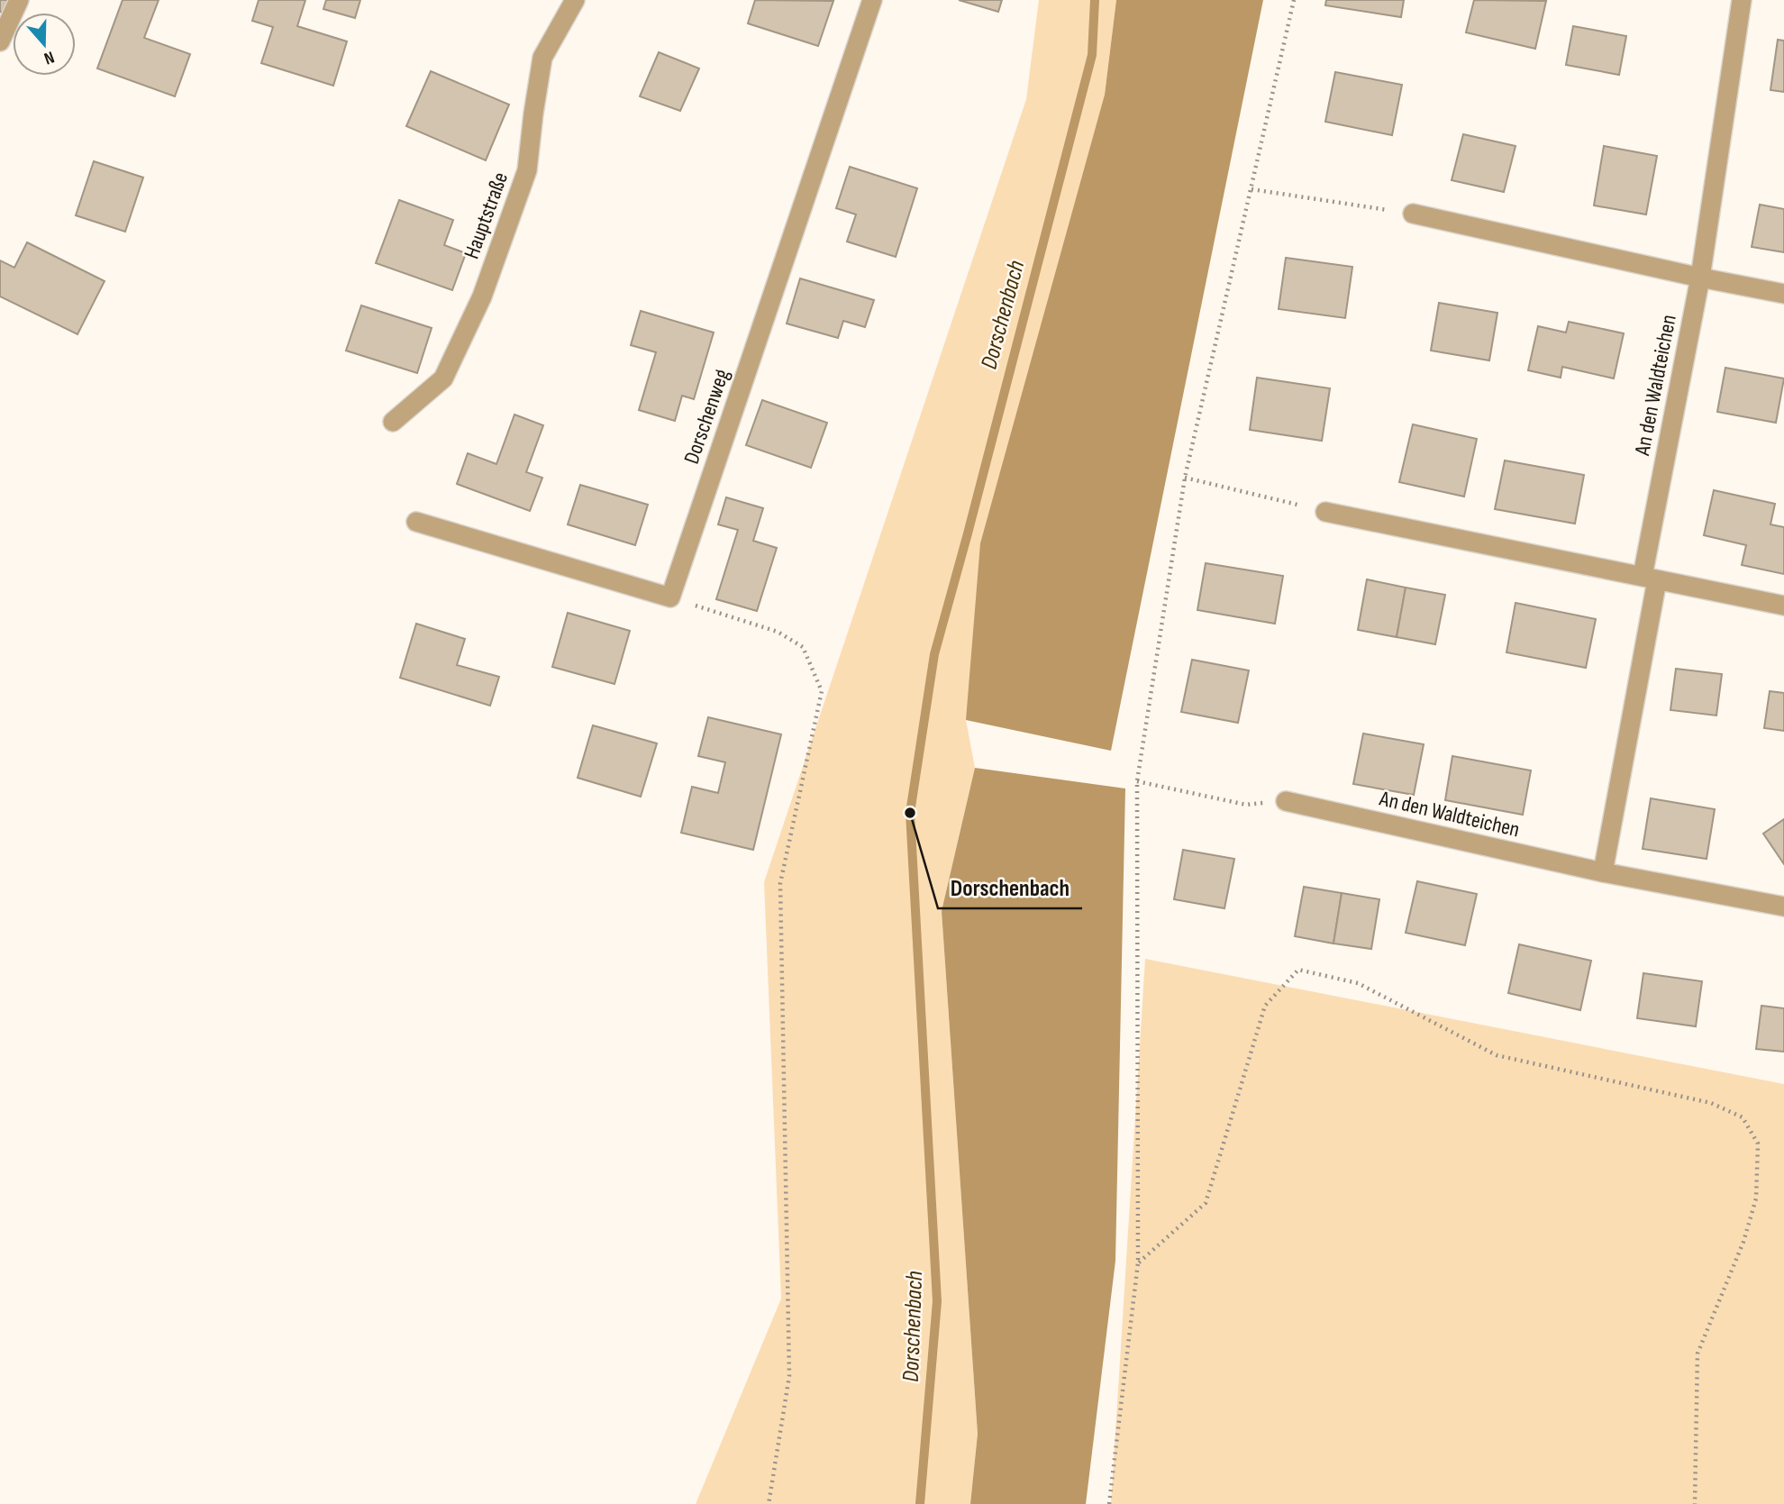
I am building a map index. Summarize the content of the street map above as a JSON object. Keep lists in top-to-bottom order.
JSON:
{
  "streets": {
    "street": ["Hauptstraße", "An den Waldteichen", "Dorschenweg"]
  },
  "water": ["Dorschenbach"],
  "places": ["Dorschenbach"],
  "north": "bottom"
}
